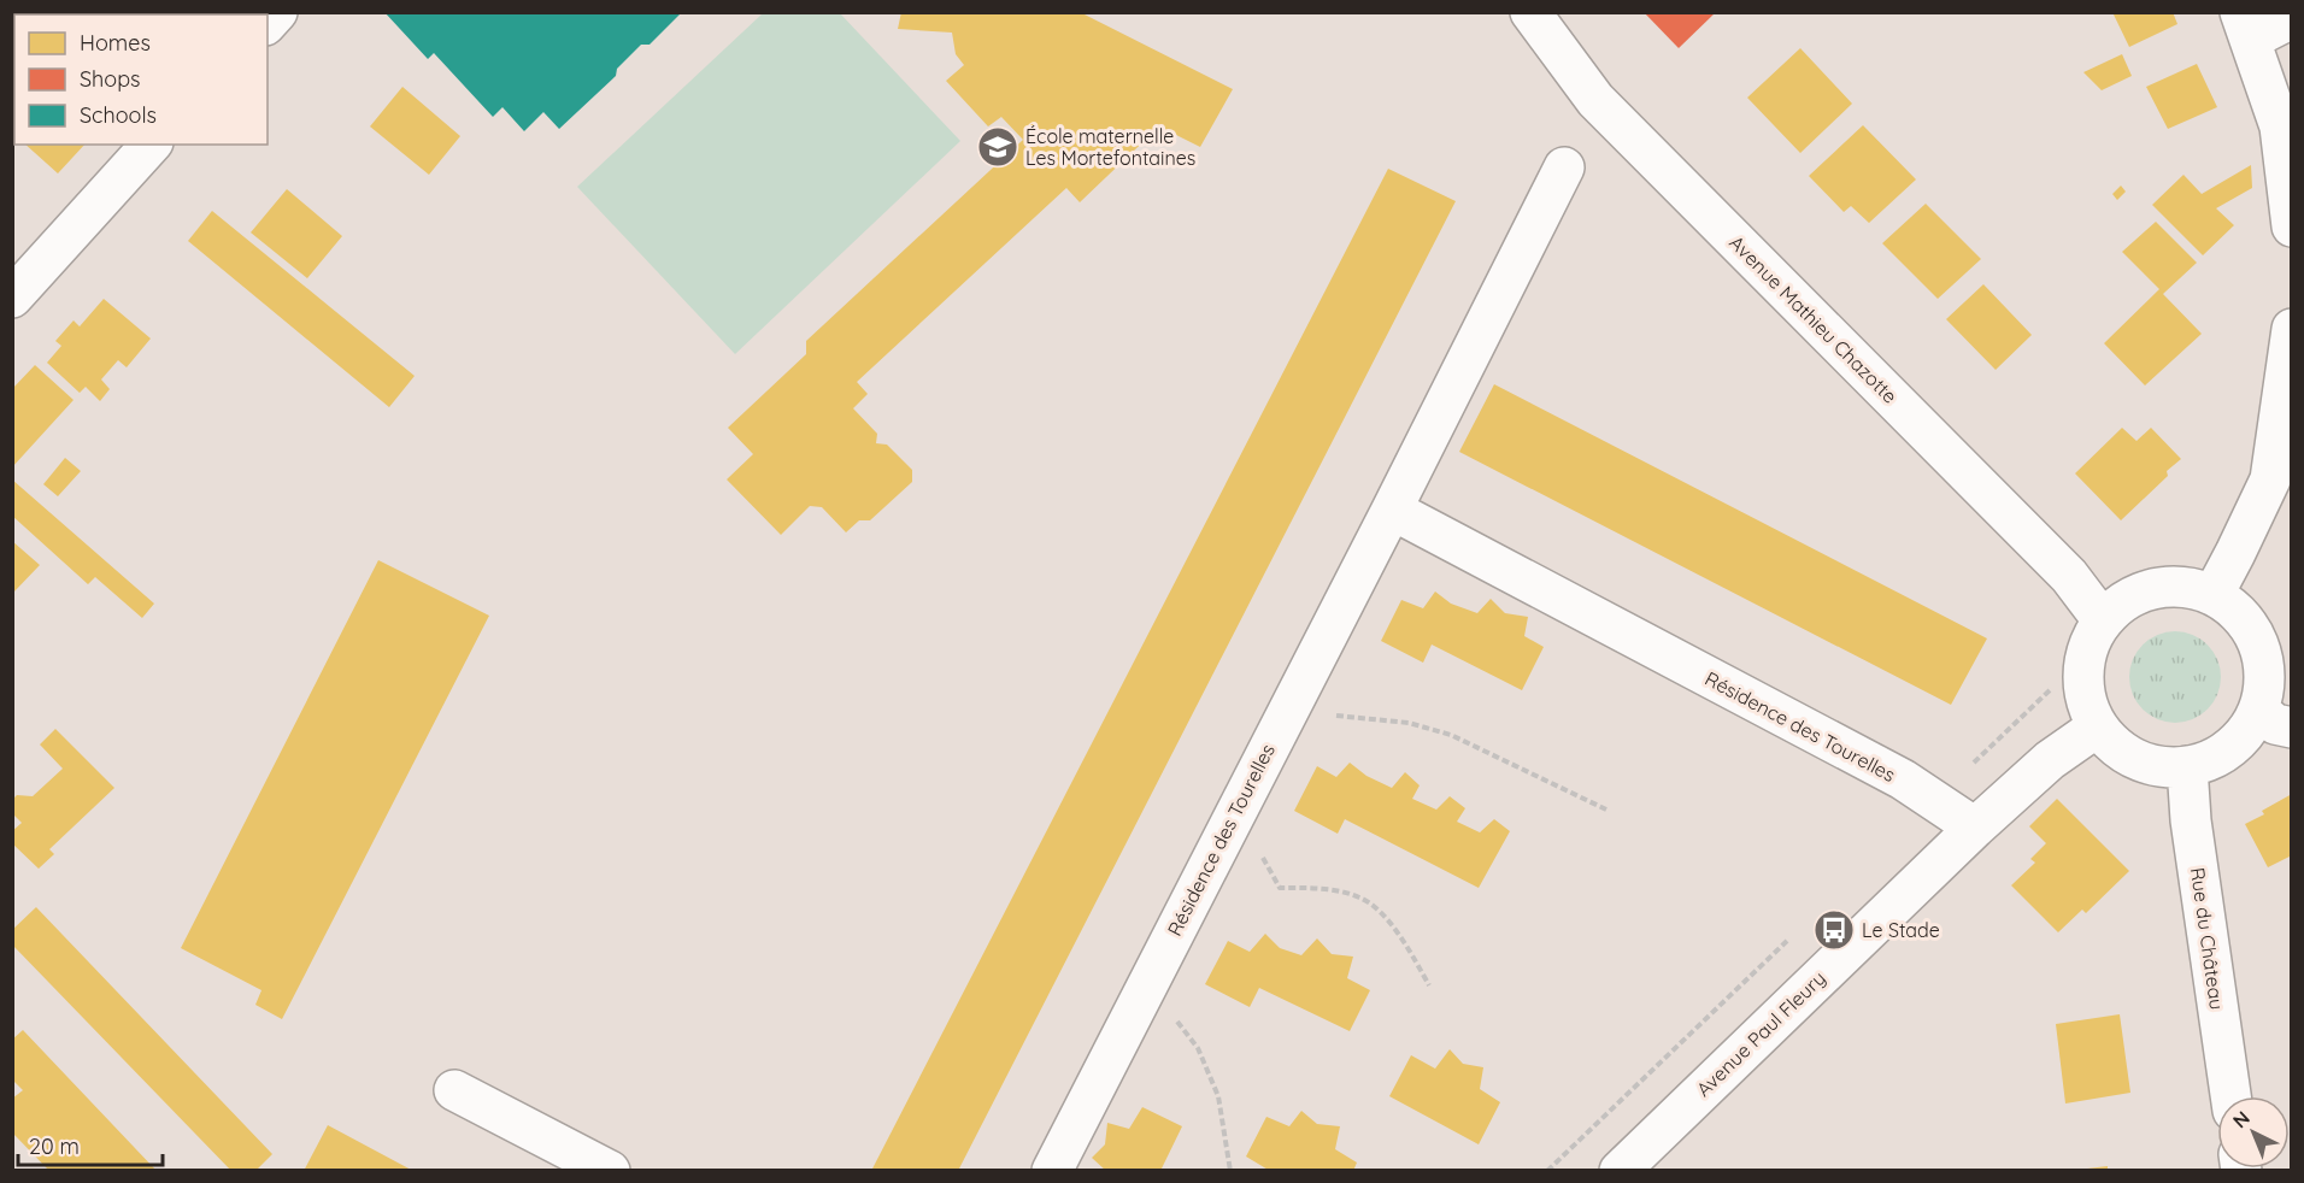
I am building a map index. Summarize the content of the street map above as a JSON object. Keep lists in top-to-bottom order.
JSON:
{
  "streets": {
    "street": [
      "Avenue Mathieu Chazotte",
      "Résidence des Tourelles",
      "Rue du Château",
      "Avenue Paul Fleury"
    ]
  },
  "crossings": [
    ["Avenue Mathieu Chazotte", "Rue du Château"],
    ["Avenue Mathieu Chazotte", "Avenue Paul Fleury"],
    ["Résidence des Tourelles", "Avenue Paul Fleury"],
    ["Rue du Château", "Avenue Paul Fleury"]
  ],
  "places": {
    "school or university": ["École maternelle Les Mortefontaines"],
    "bus stop": ["Le Stade"]
  },
  "legend": ["Homes", "Shops", "Schools"],
  "scale_bar": "20 m",
  "north": "top left"
}
